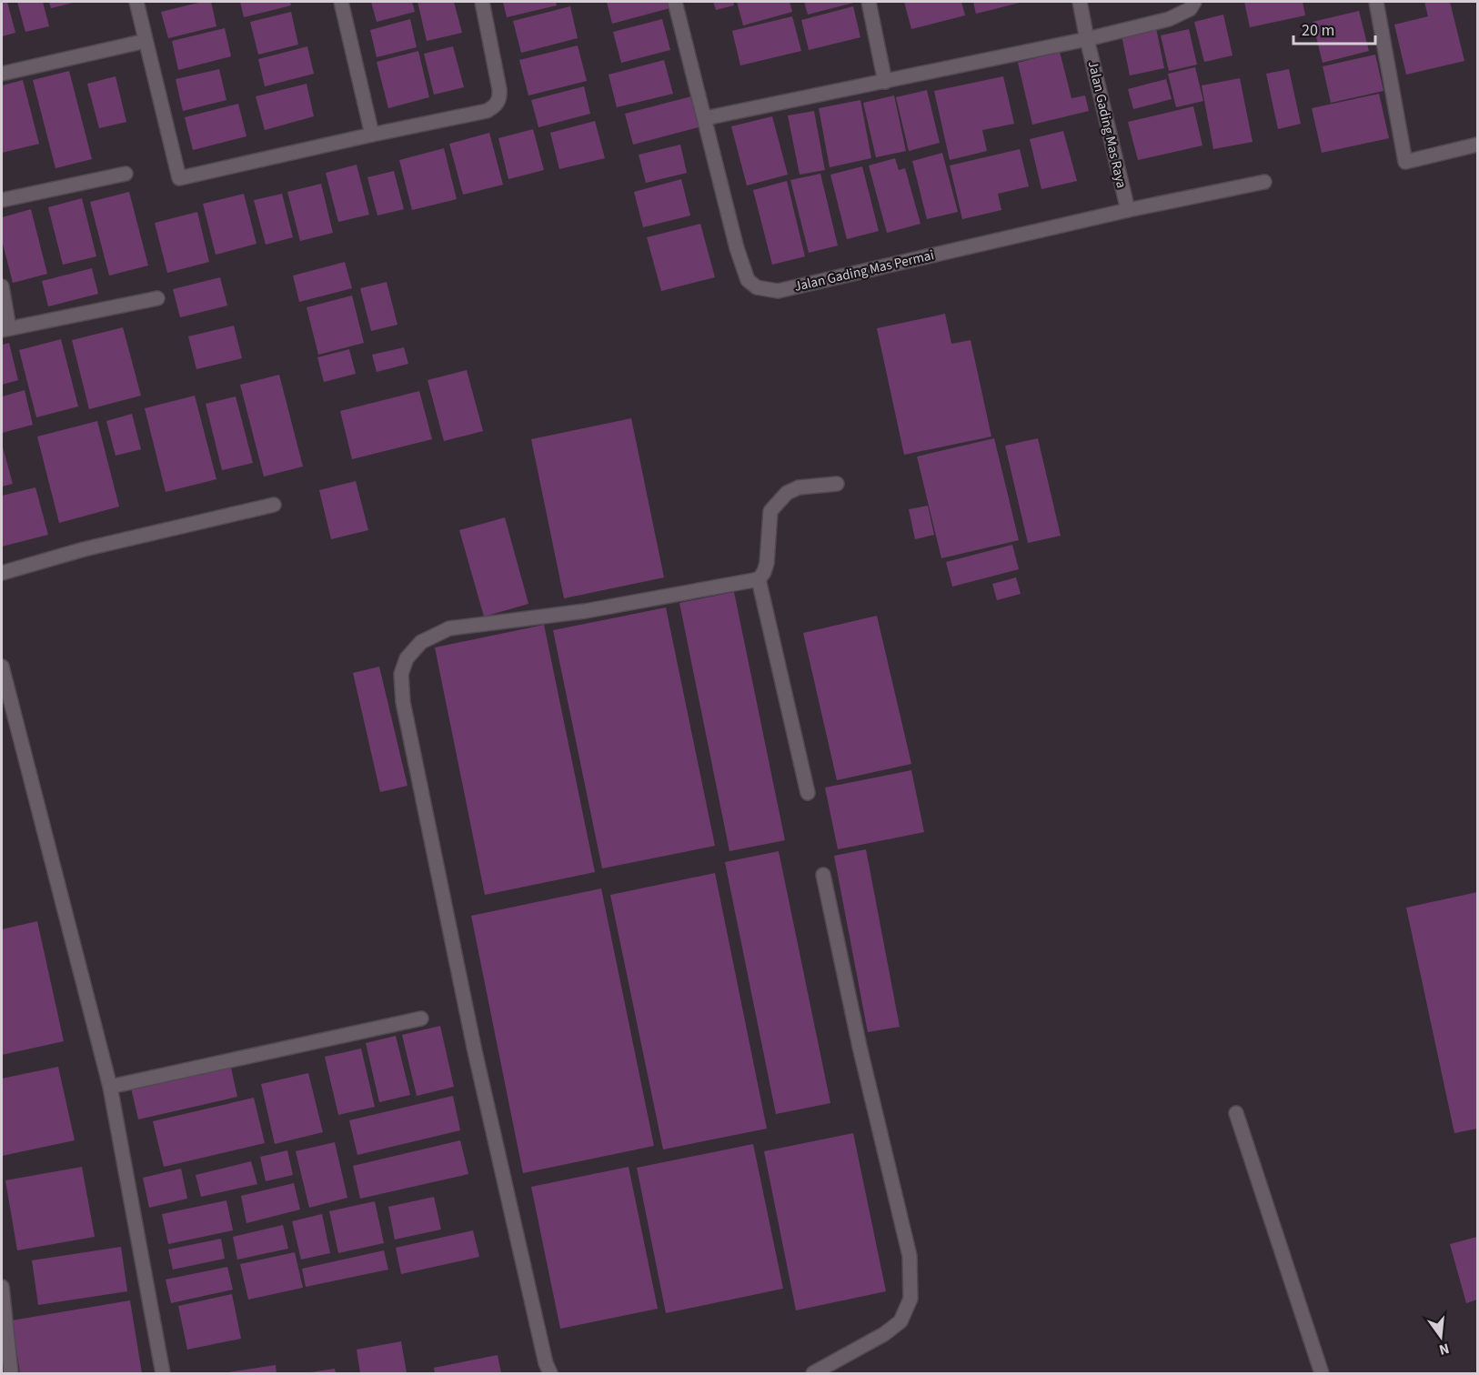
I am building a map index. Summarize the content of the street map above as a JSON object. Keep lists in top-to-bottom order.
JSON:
{
  "streets": {
    "street": ["Jalan Gading Mas Raya", "Jalan Gading Mas Permai"]
  },
  "crossings": [
    ["Jalan Gading Mas Raya", "Jalan Gading Mas Permai"]
  ],
  "scale_bar": "20 m",
  "north": "bottom"
}
